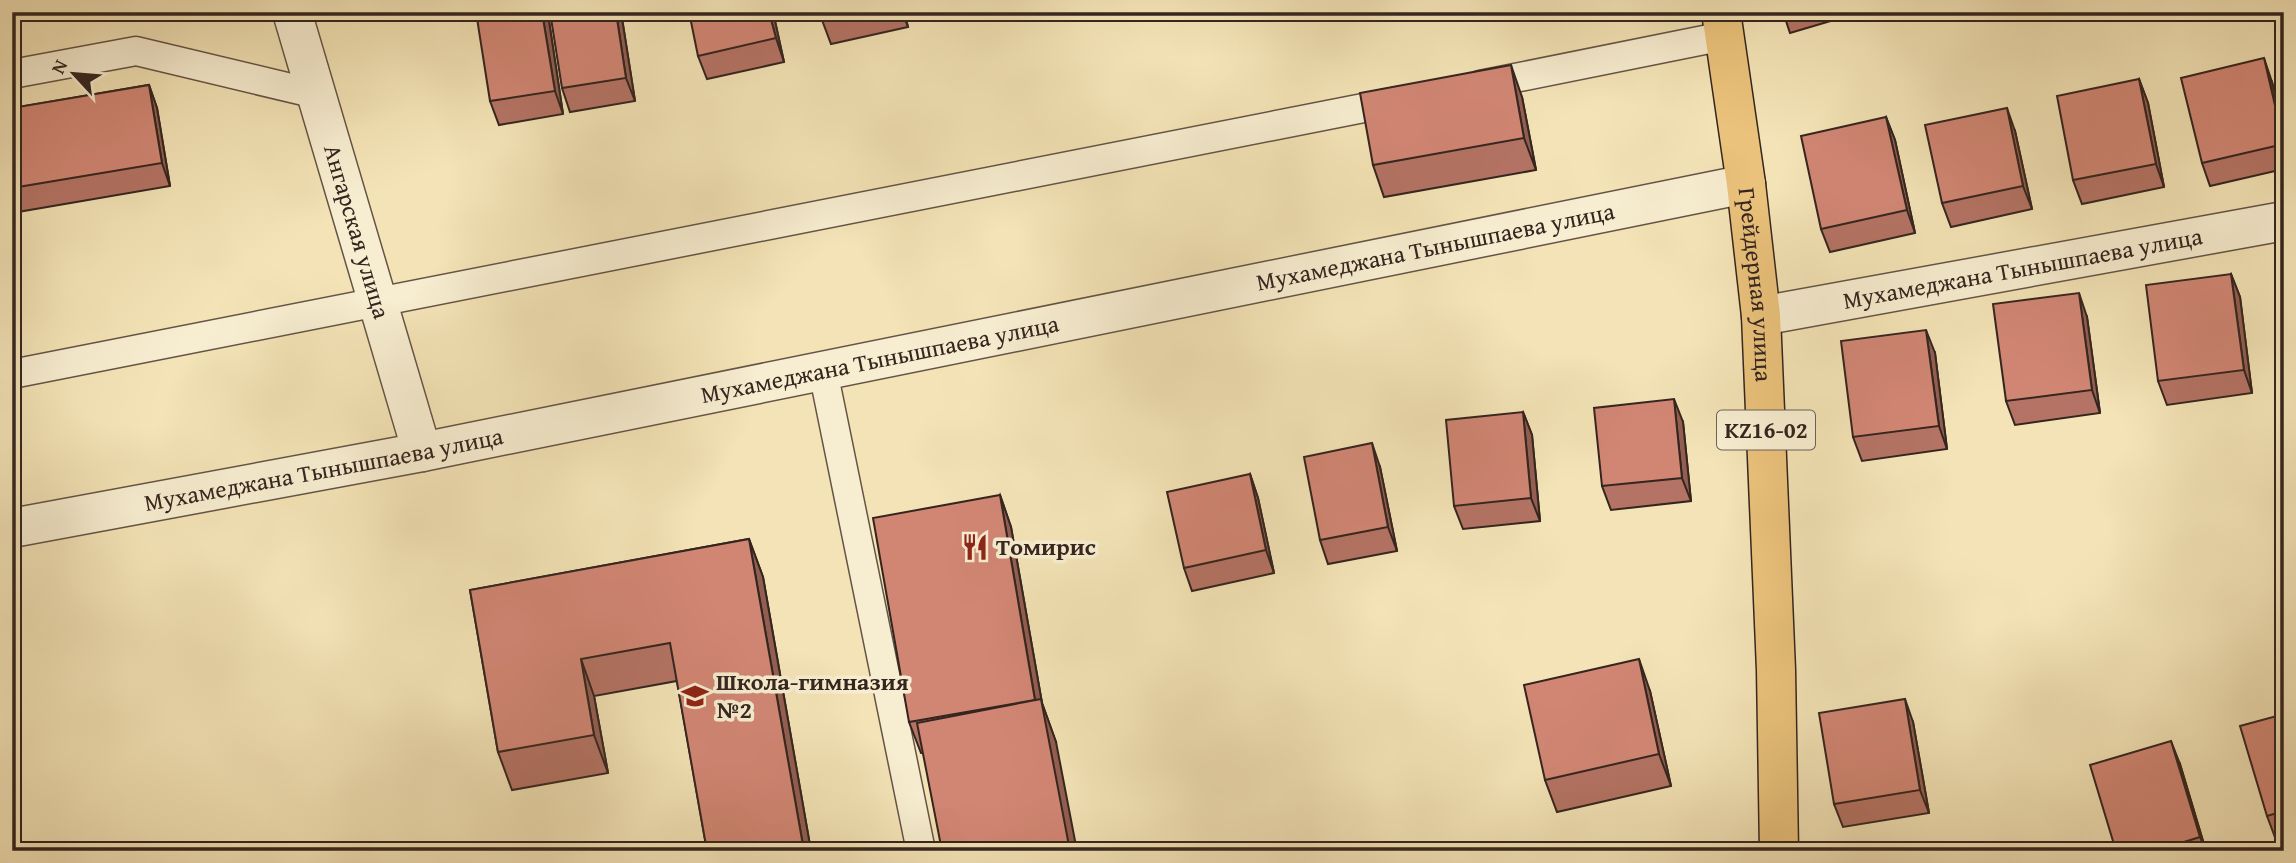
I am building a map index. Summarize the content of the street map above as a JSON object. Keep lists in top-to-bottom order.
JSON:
{
  "streets": {
    "main road": ["Грейдерная улица", "KZ16-02"],
    "street": ["Ангарская улица", "Мухамеджана Тынышпаева улица"]
  },
  "crossings": [
    ["Ангарская улица", "Мухамеджана Тынышпаева улица"],
    ["Мухамеджана Тынышпаева улица", "Грейдерная улица"]
  ],
  "places": {
    "restaurant": ["Томирис"],
    "school or university": ["Школа-гимназия №2"]
  },
  "north": "top left"
}
